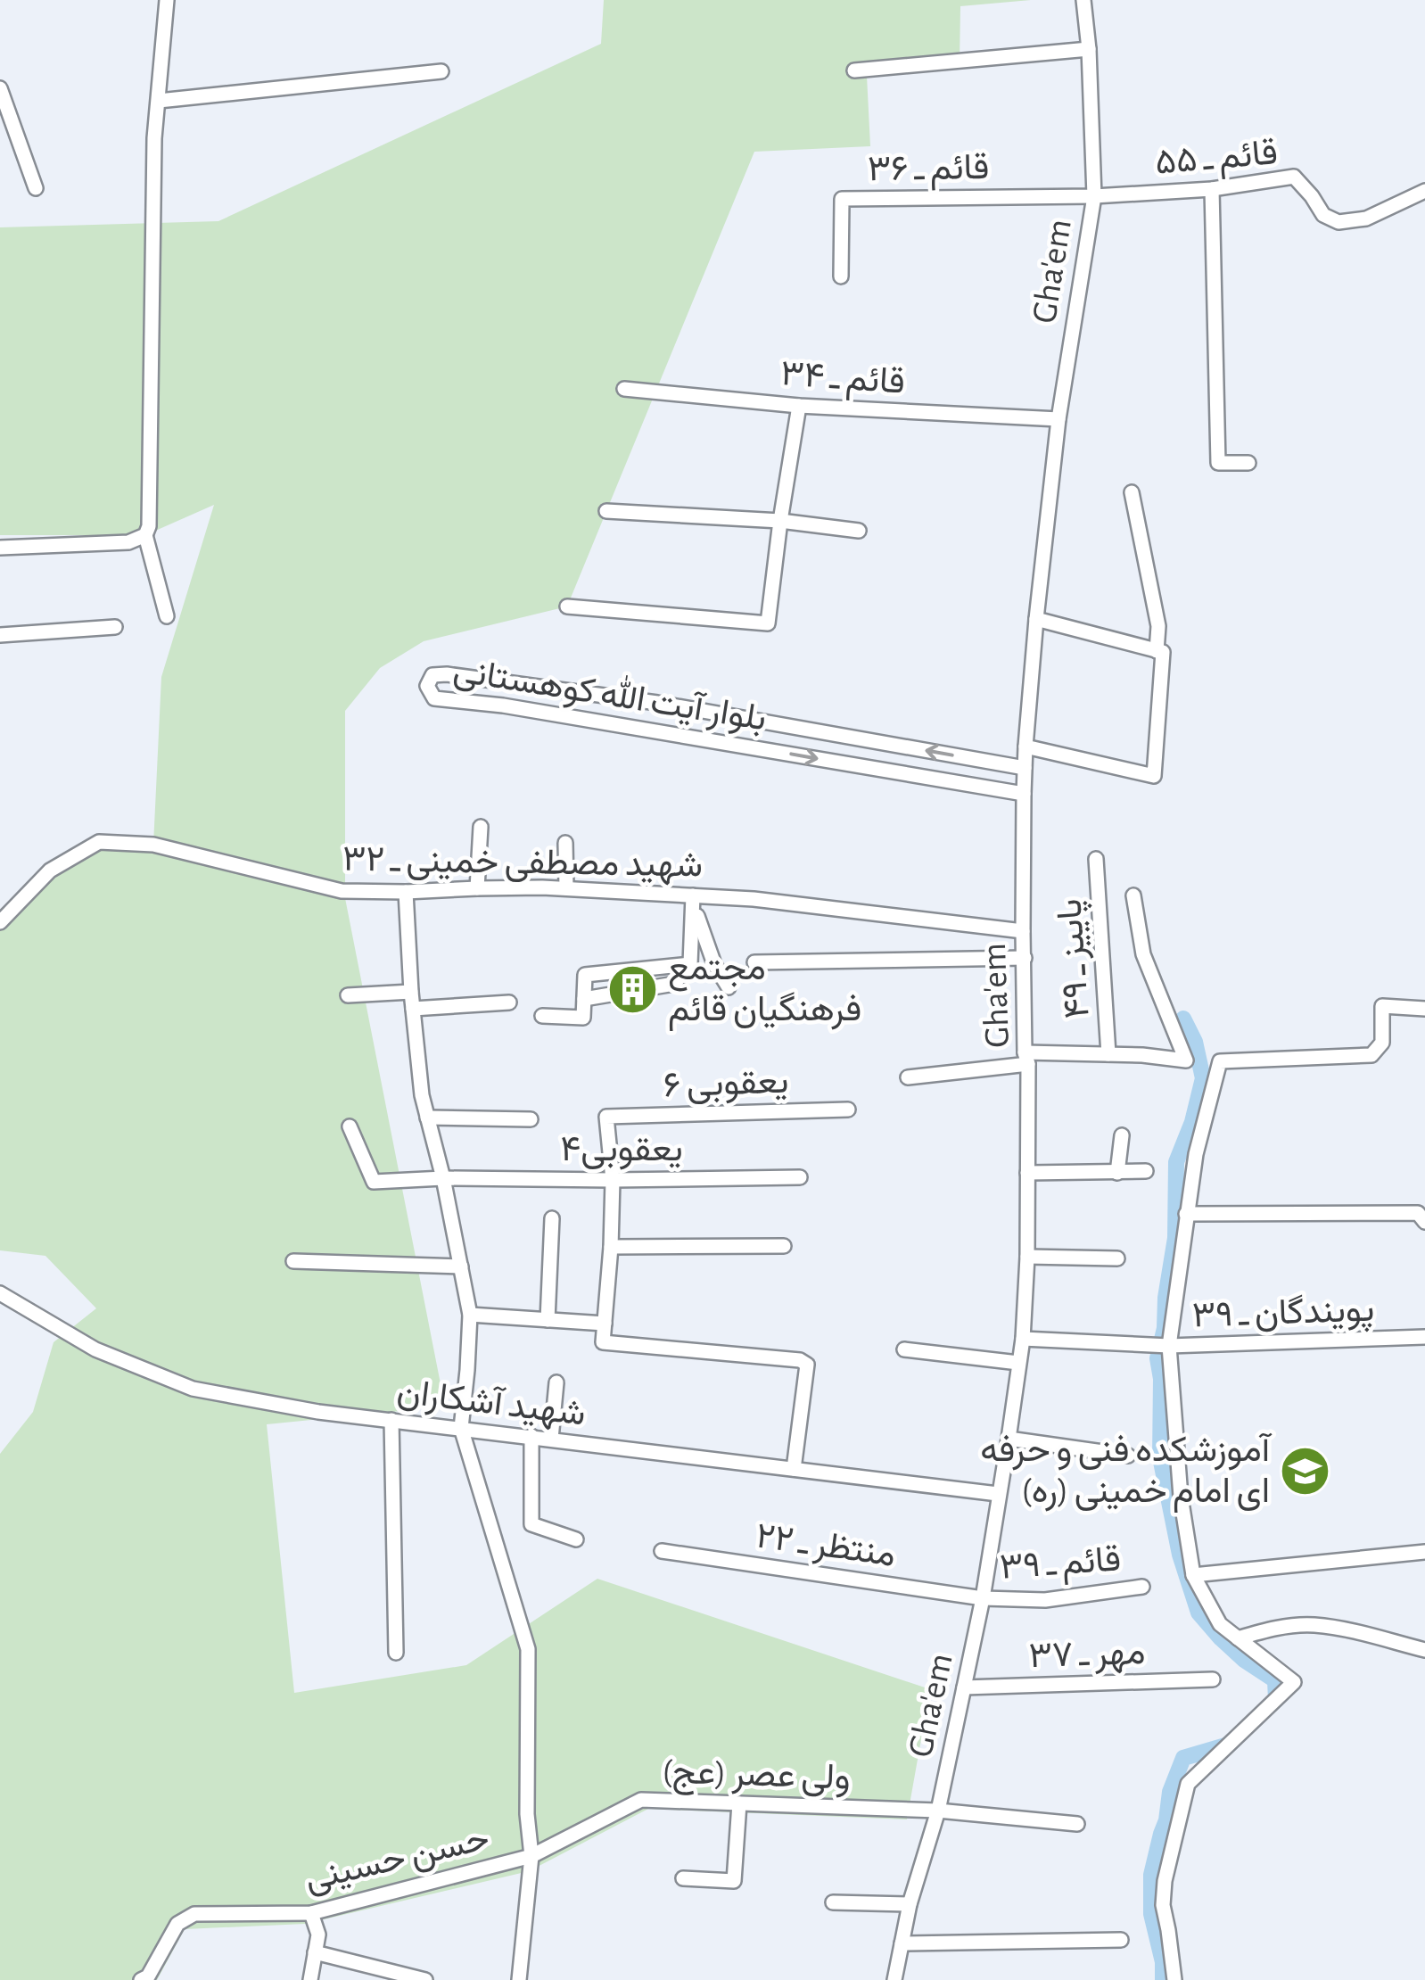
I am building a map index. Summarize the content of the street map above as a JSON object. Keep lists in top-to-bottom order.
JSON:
{
  "streets": {
    "street": [
      "قائم ـ ۵۵",
      "قائم ـ ۳۶",
      "Gha'em",
      "قائم ـ ۳۴",
      "بلوار آیت الله کوهستانی",
      "شهید مصطفی خمینی ـ ۳۲",
      "پاییز ـ ۴۹",
      "یعقوبی ۶",
      "یعقوبی۴",
      "پویندگان ـ ۳۹",
      "شهید آشکاران",
      "منتظر ـ ۲۲",
      "قائم ـ ۳۹",
      "مهر ـ ۳۷",
      "ولی عصر (عج)",
      "حسن حسینی"
    ]
  },
  "crossings": [
    ["قائم ـ ۵۵", "قائم ـ ۳۶"],
    ["قائم ـ ۵۵", "Gha'em"],
    ["قائم ـ ۳۶", "Gha'em"],
    ["Gha'em", "قائم ـ ۳۴"],
    ["Gha'em", "بلوار آیت الله کوهستانی"],
    ["Gha'em", "شهید مصطفی خمینی ـ ۳۲"],
    ["Gha'em", "پاییز ـ ۴۹"],
    ["Gha'em", "پویندگان ـ ۳۹"],
    ["Gha'em", "شهید آشکاران"],
    ["Gha'em", "منتظر ـ ۲۲"],
    ["Gha'em", "قائم ـ ۳۹"],
    ["Gha'em", "مهر ـ ۳۷"],
    ["Gha'em", "ولی عصر (عج)"],
    ["یعقوبی ۶", "یعقوبی۴"],
    ["منتظر ـ ۲۲", "قائم ـ ۳۹"],
    ["ولی عصر (عج)", "حسن حسینی"]
  ],
  "places": {
    "building": ["مجتمع فرهنگیان قائم"],
    "school or university": ["آموزشکده فنی و حرفه ای امام خمینی (ره)"]
  }
}
